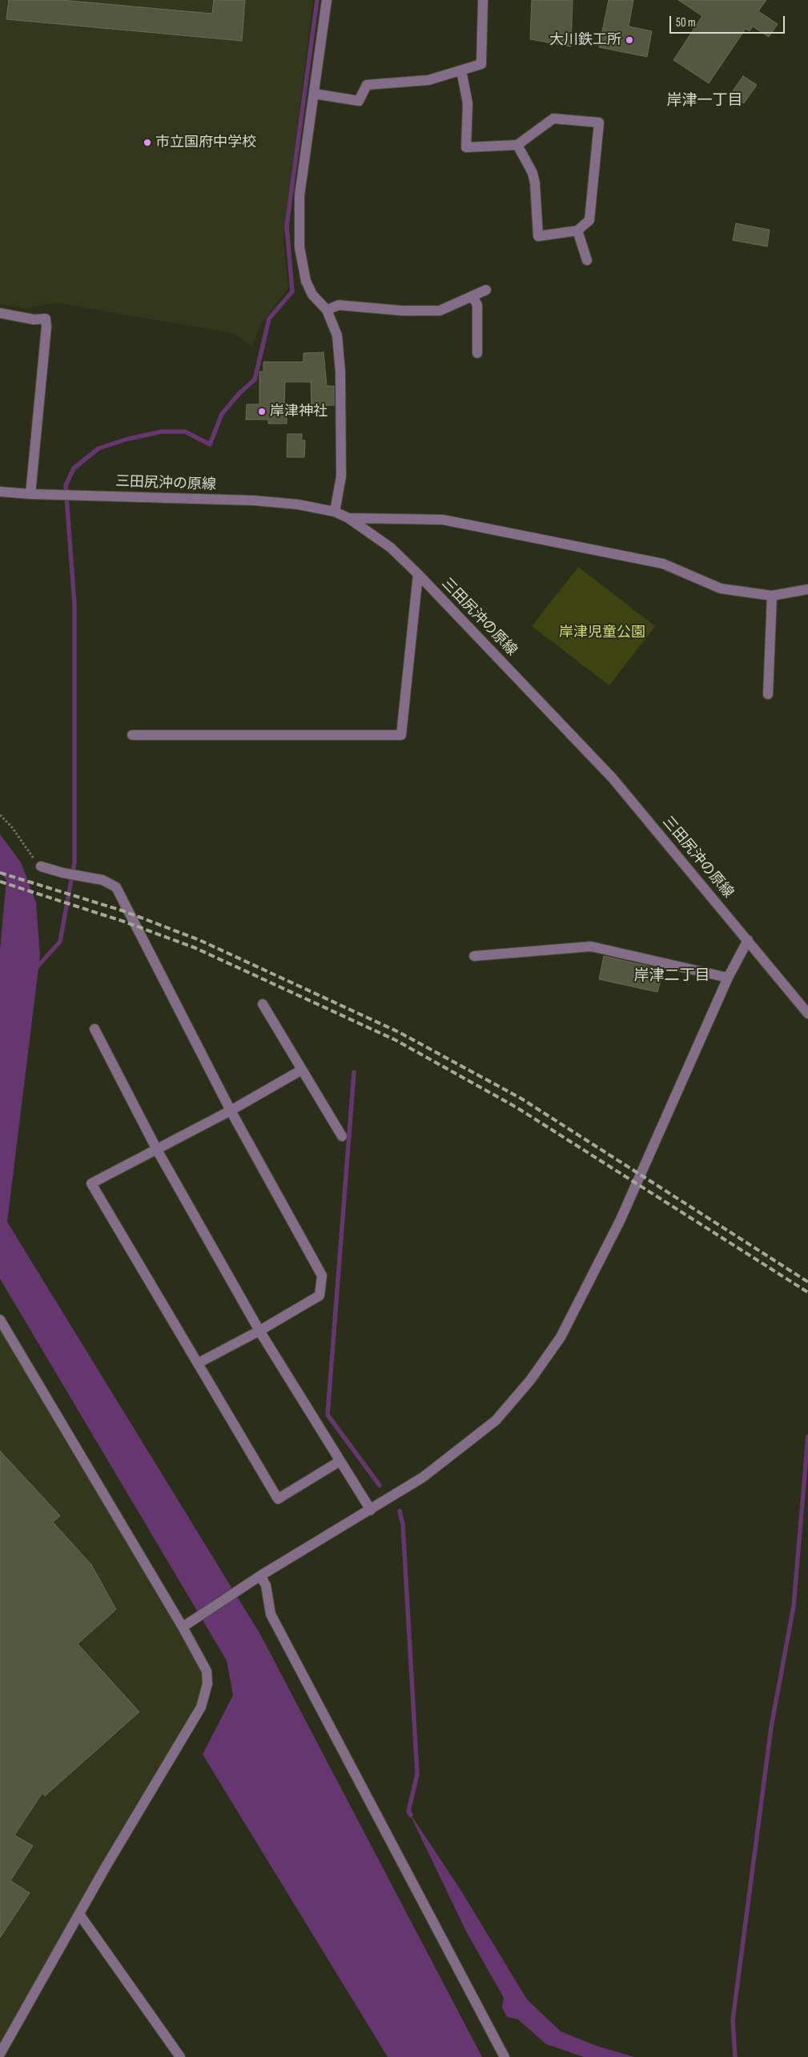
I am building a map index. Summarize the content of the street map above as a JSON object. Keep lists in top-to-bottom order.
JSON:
{
  "streets": {
    "street": ["三田尻沖の原線"]
  },
  "districts": ["岸津一丁目", "岸津二丁目"],
  "parks": ["岸津児童公園"],
  "places": ["大川鉄工所", "市立国府中学校", "岸津神社"],
  "scale_bar": "50 m"
}
